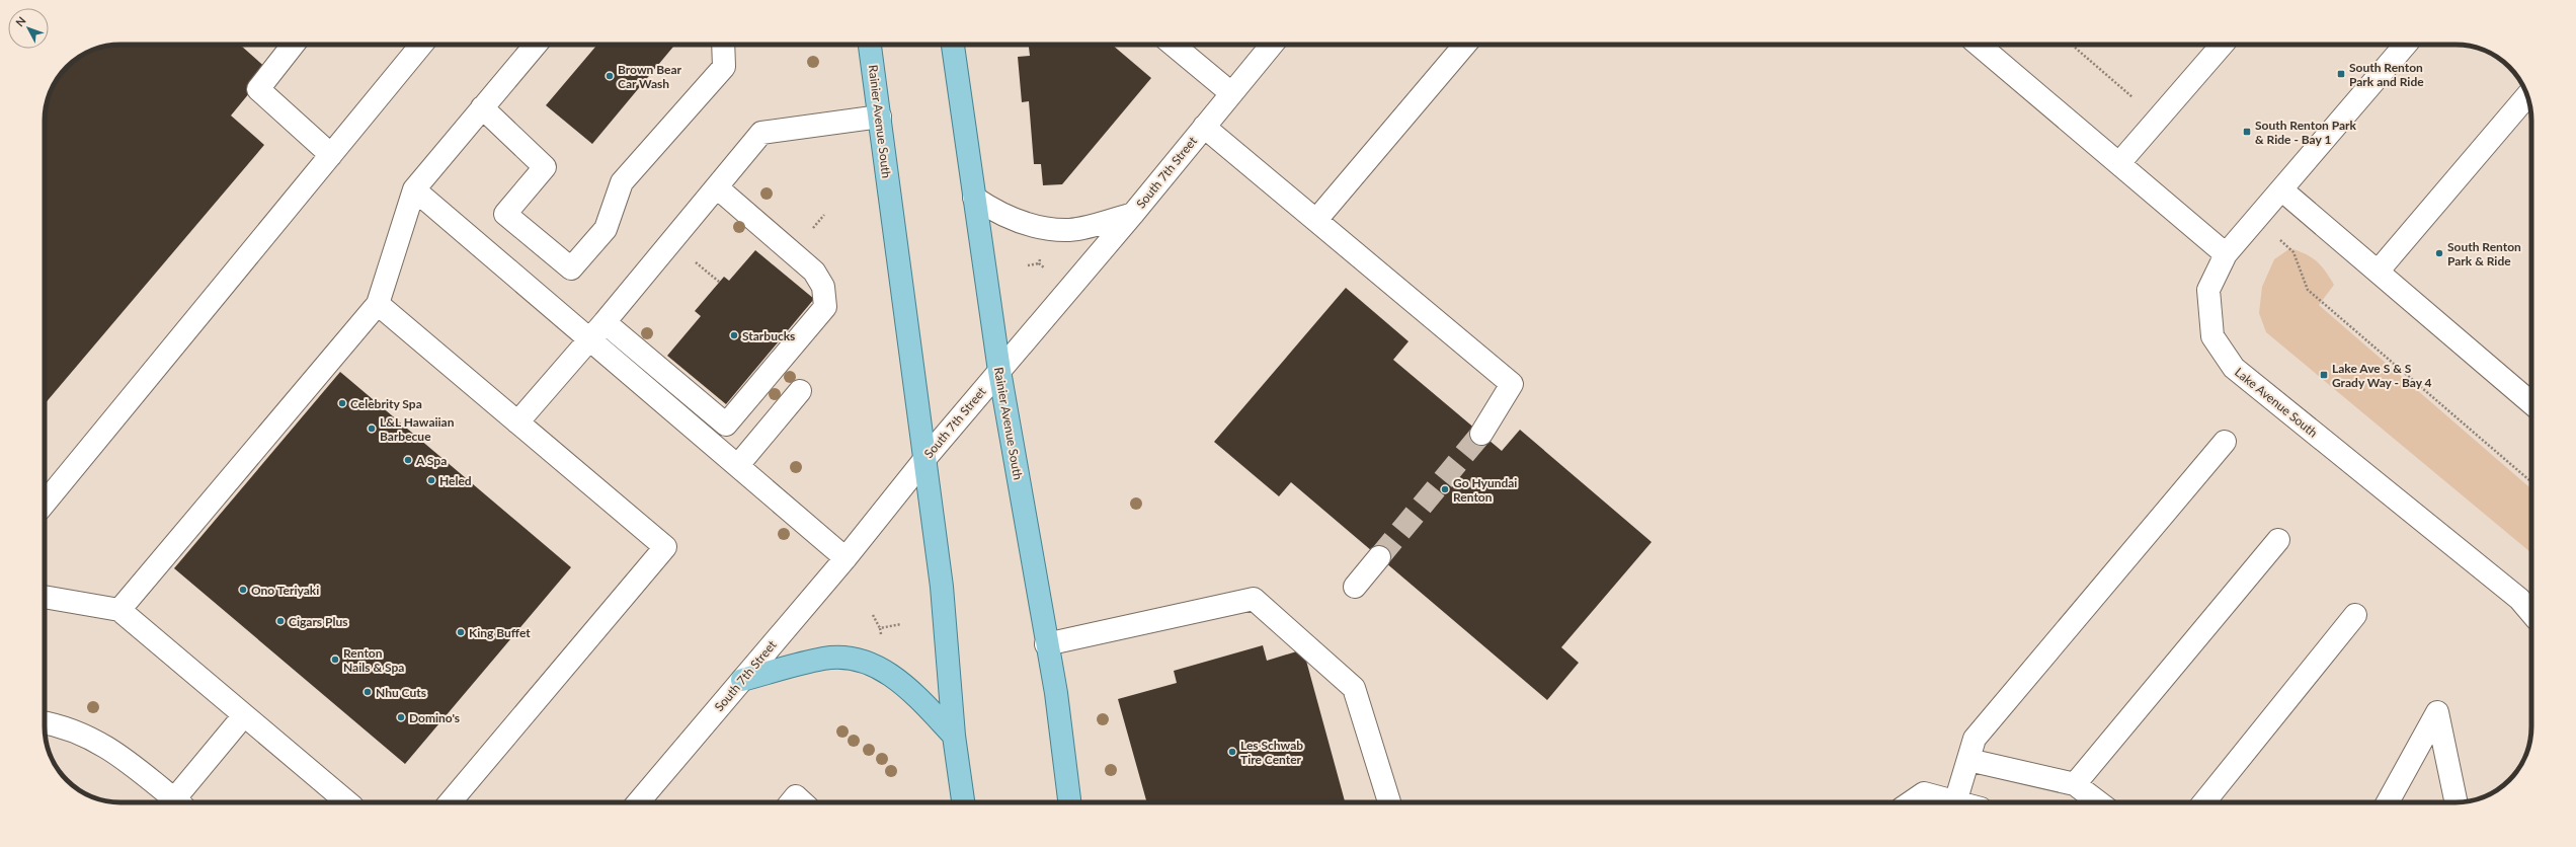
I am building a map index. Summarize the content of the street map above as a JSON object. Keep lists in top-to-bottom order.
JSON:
{
  "streets": {
    "main road": ["Rainier Avenue South"],
    "street": ["South 7th Street", "Lake Avenue South"]
  },
  "crossings": [
    ["Rainier Avenue South", "South 7th Street"]
  ],
  "places": {
    "transit": ["South Renton Park and Ride", "South Renton Park & Ride - Bay 1", "Lake Ave S & S Grady Way - Bay 4"],
    "other": [
      "Brown Bear Car Wash",
      "South Renton Park & Ride",
      "Starbucks",
      "Celebrity Spa",
      "L&L Hawaiian Barbecue",
      "A Spa",
      "Heled",
      "Go Hyundai Renton",
      "Ono Teriyaki",
      "Cigars Plus",
      "King Buffet",
      "Renton Nails & Spa",
      "Nhu Cuts",
      "Domino's",
      "Les Schwab Tire Center"
    ]
  },
  "north": "top left"
}
